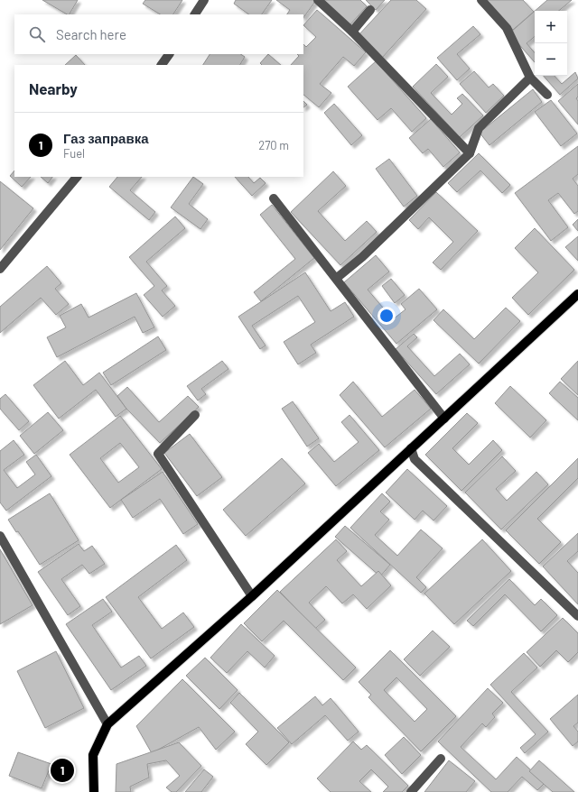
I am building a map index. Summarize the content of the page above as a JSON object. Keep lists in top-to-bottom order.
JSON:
{
  "page": {
    "map_buttons": ["+", "−"],
    "search": "Search here",
    "heading": "Nearby",
    "list": [
      {
        "mark": "1",
        "name": "Газ заправка",
        "note": "Fuel",
        "value": "270 m"
      }
    ],
    "pins": "1"
  }
}
